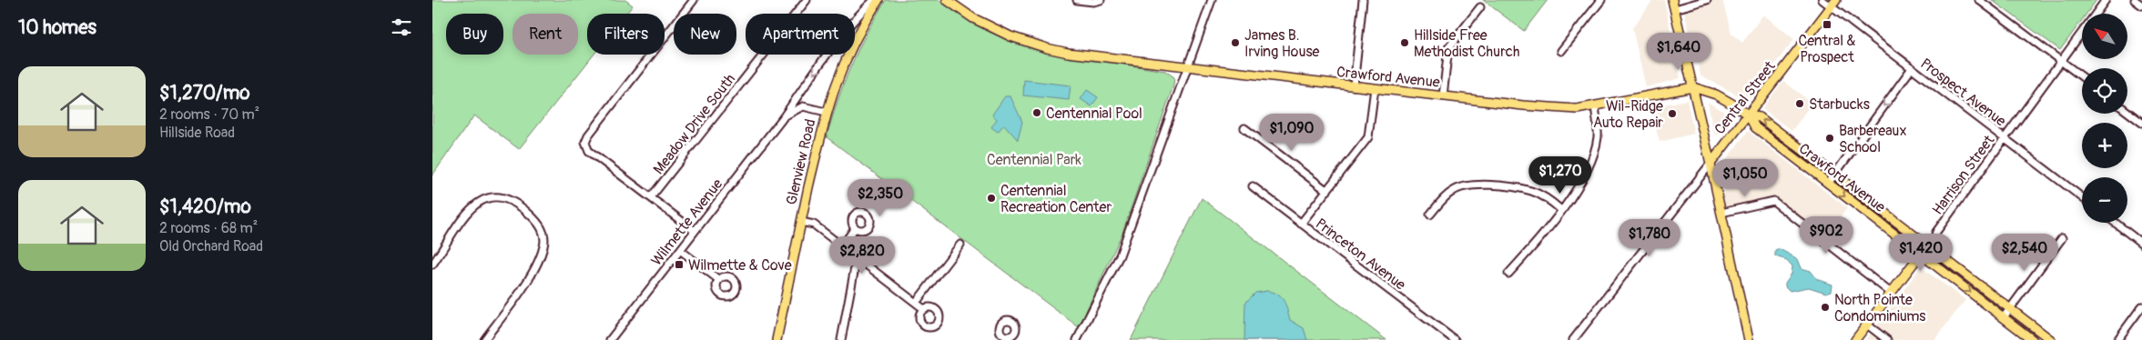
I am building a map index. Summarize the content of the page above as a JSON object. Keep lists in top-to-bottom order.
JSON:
{
  "streets": {
    "main road": ["Crawford Avenue", "Central Street", "Glenview Road"],
    "street": [
      "Prospect Avenue",
      "Meadow Drive South",
      "Harrison Street",
      "Wilmette Avenue",
      "Princeton Avenue"
    ]
  },
  "crossings": [
    ["Crawford Avenue", "Central Street"],
    ["Crawford Avenue", "Harrison Street"],
    ["Prospect Avenue", "Central Street"],
    ["Prospect Avenue", "Harrison Street"],
    ["Glenview Road", "Wilmette Avenue"]
  ],
  "parks": ["Centennial Park"],
  "places": {
    "transit": ["Central & Prospect", "Wilmette & Cove"],
    "other": [
      "James B. Irving House",
      "Hillside Free Methodist Church",
      "Starbucks",
      "Centennial Pool",
      "Wil-Ridge Auto Repair",
      "Barbereaux School",
      "Centennial Recreation Center",
      "North Pointe Condominiums"
    ]
  },
  "north": "top left",
  "page": {
    "heading": "10 homes",
    "map_buttons": ["+", "−"],
    "chip": [
      "Buy",
      "Rent",
      "Filters",
      "New",
      "Apartment"
    ],
    "price": [
      "$1,640",
      "$1,090",
      "$1,270",
      "$1,050",
      "$2,350",
      "$902",
      "$1,780",
      "$1,420",
      "$2,540",
      "$2,820"
    ],
    "list": [
      {
        "name": "$1,270/mo",
        "note": "2 rooms · 70 m² · Hillside Road"
      },
      {
        "name": "$1,420/mo",
        "note": "2 rooms · 68 m² · Old Orchard Road"
      }
    ]
  }
}
